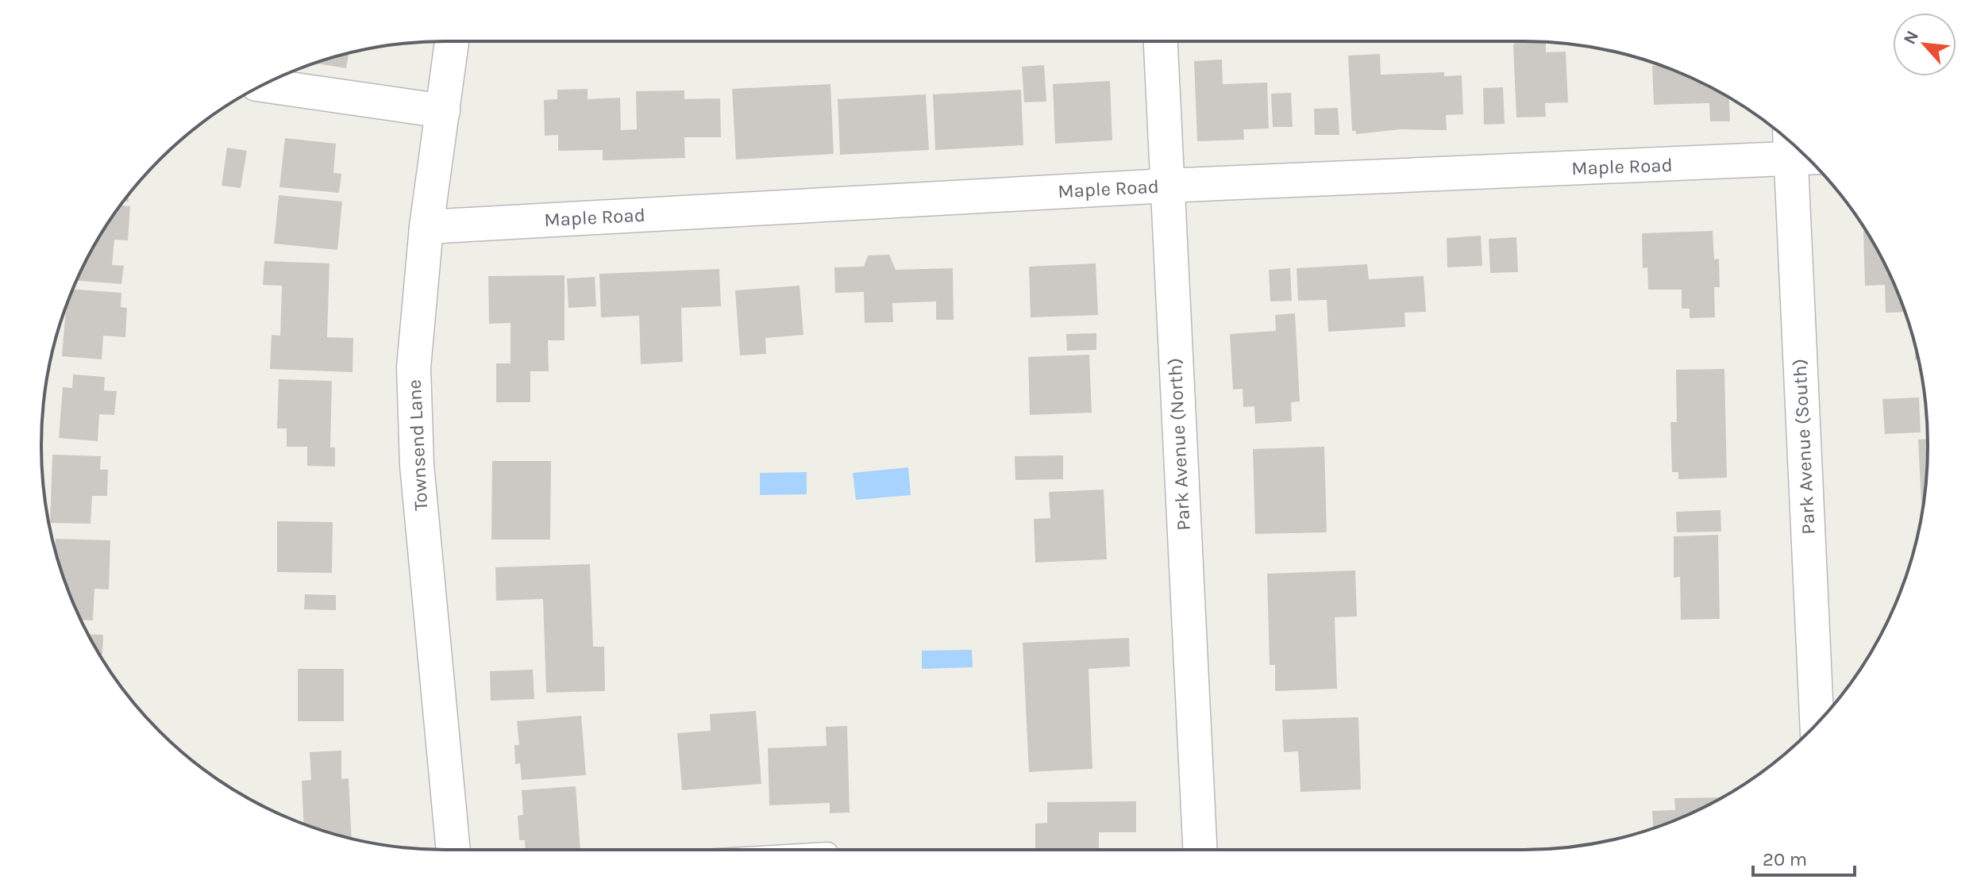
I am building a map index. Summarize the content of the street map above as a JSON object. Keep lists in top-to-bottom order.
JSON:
{
  "streets": {
    "street": [
      "Maple Road",
      "Park Avenue (North)",
      "Townsend Lane",
      "Park Avenue (South)"
    ]
  },
  "crossings": [
    ["Maple Road", "Park Avenue (North)"],
    ["Maple Road", "Townsend Lane"]
  ],
  "scale_bar": "20 m",
  "north": "top left"
}
